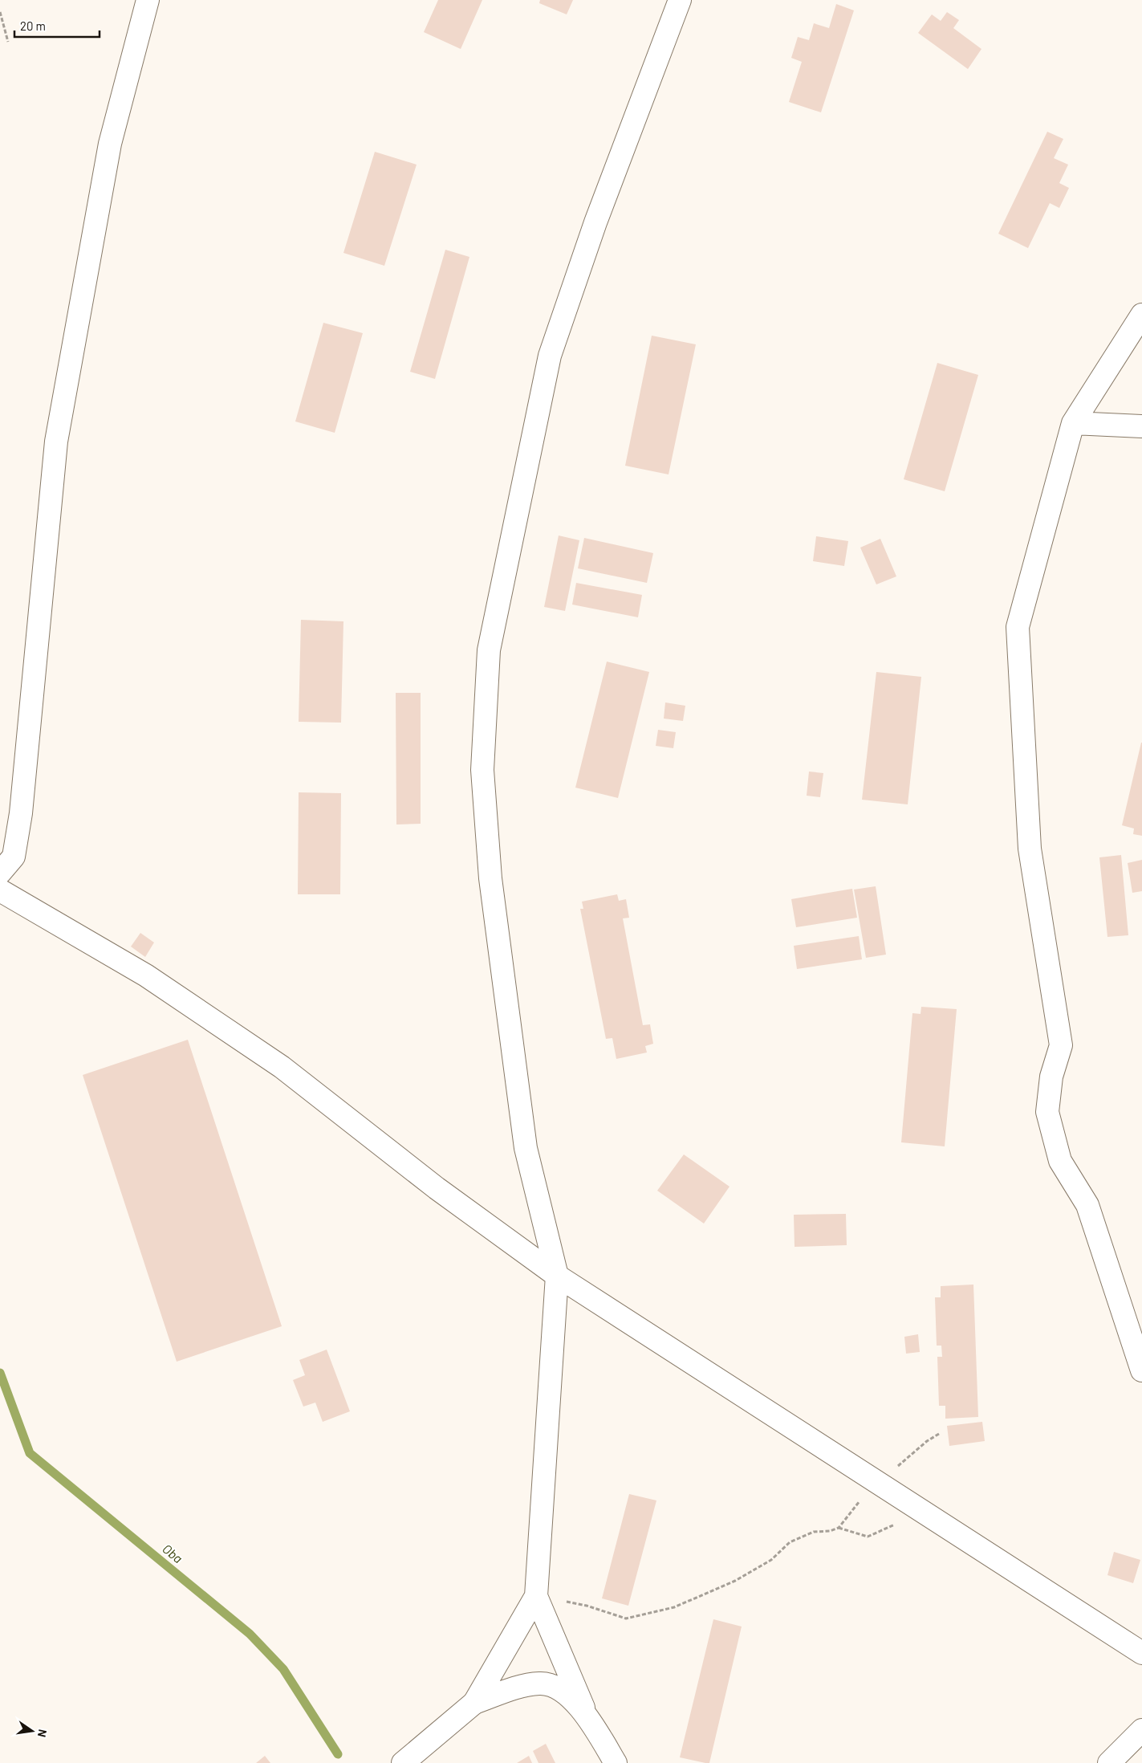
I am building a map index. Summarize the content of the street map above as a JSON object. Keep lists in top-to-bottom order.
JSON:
{
  "water": ["Oba"],
  "scale_bar": "20 m",
  "north": "right"
}
